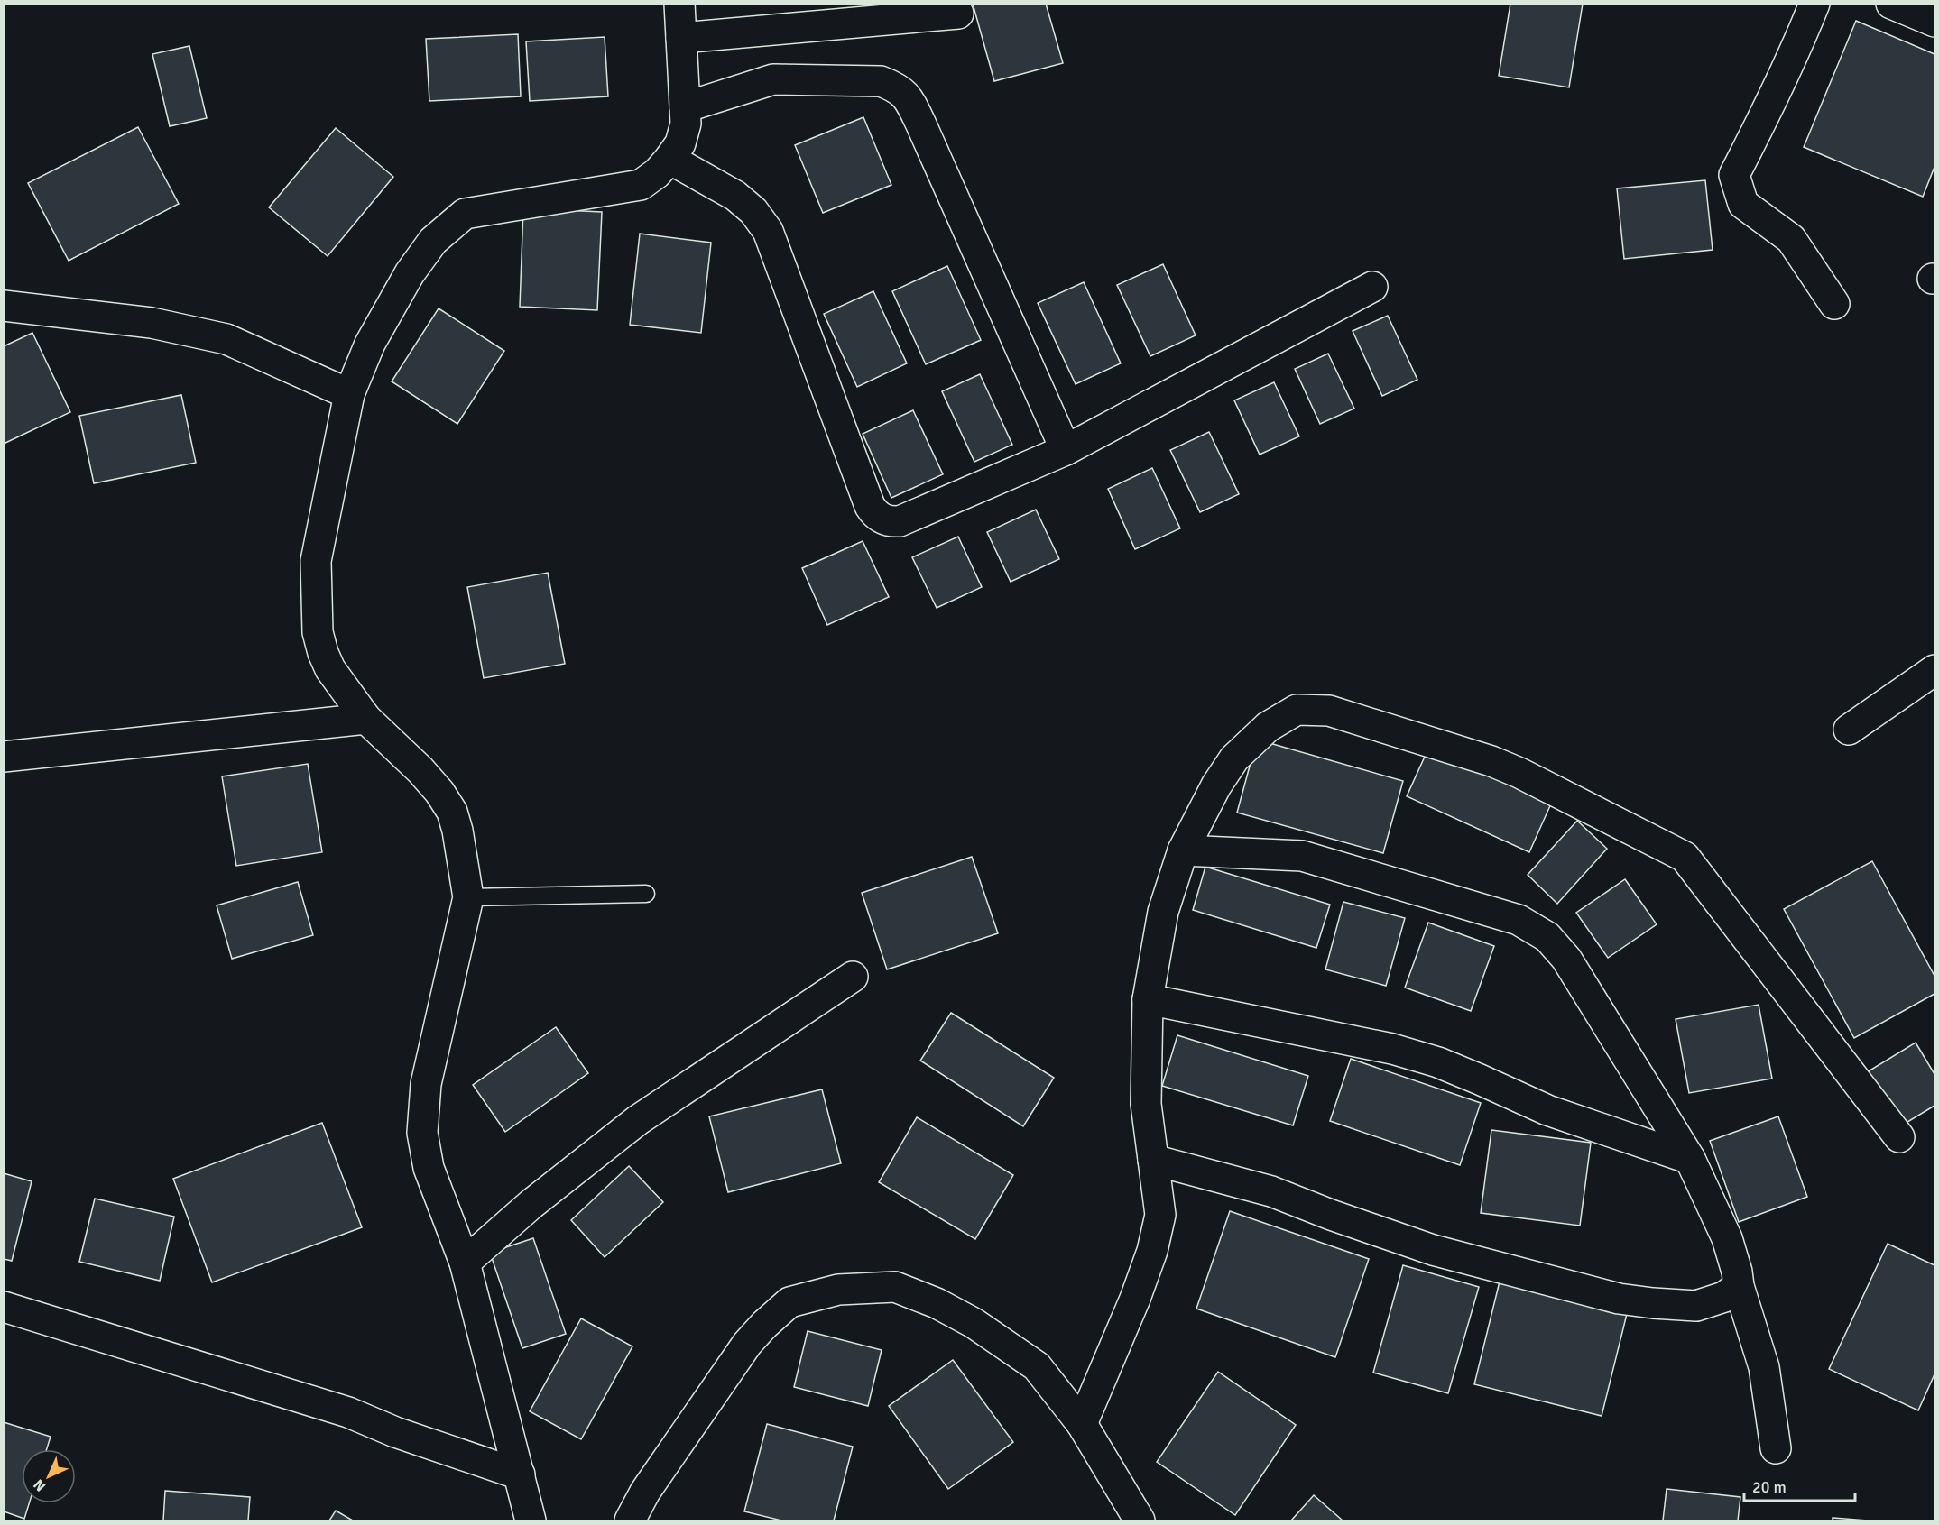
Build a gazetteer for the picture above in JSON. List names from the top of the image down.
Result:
{
  "scale_bar": "20 m",
  "north": "bottom left"
}
